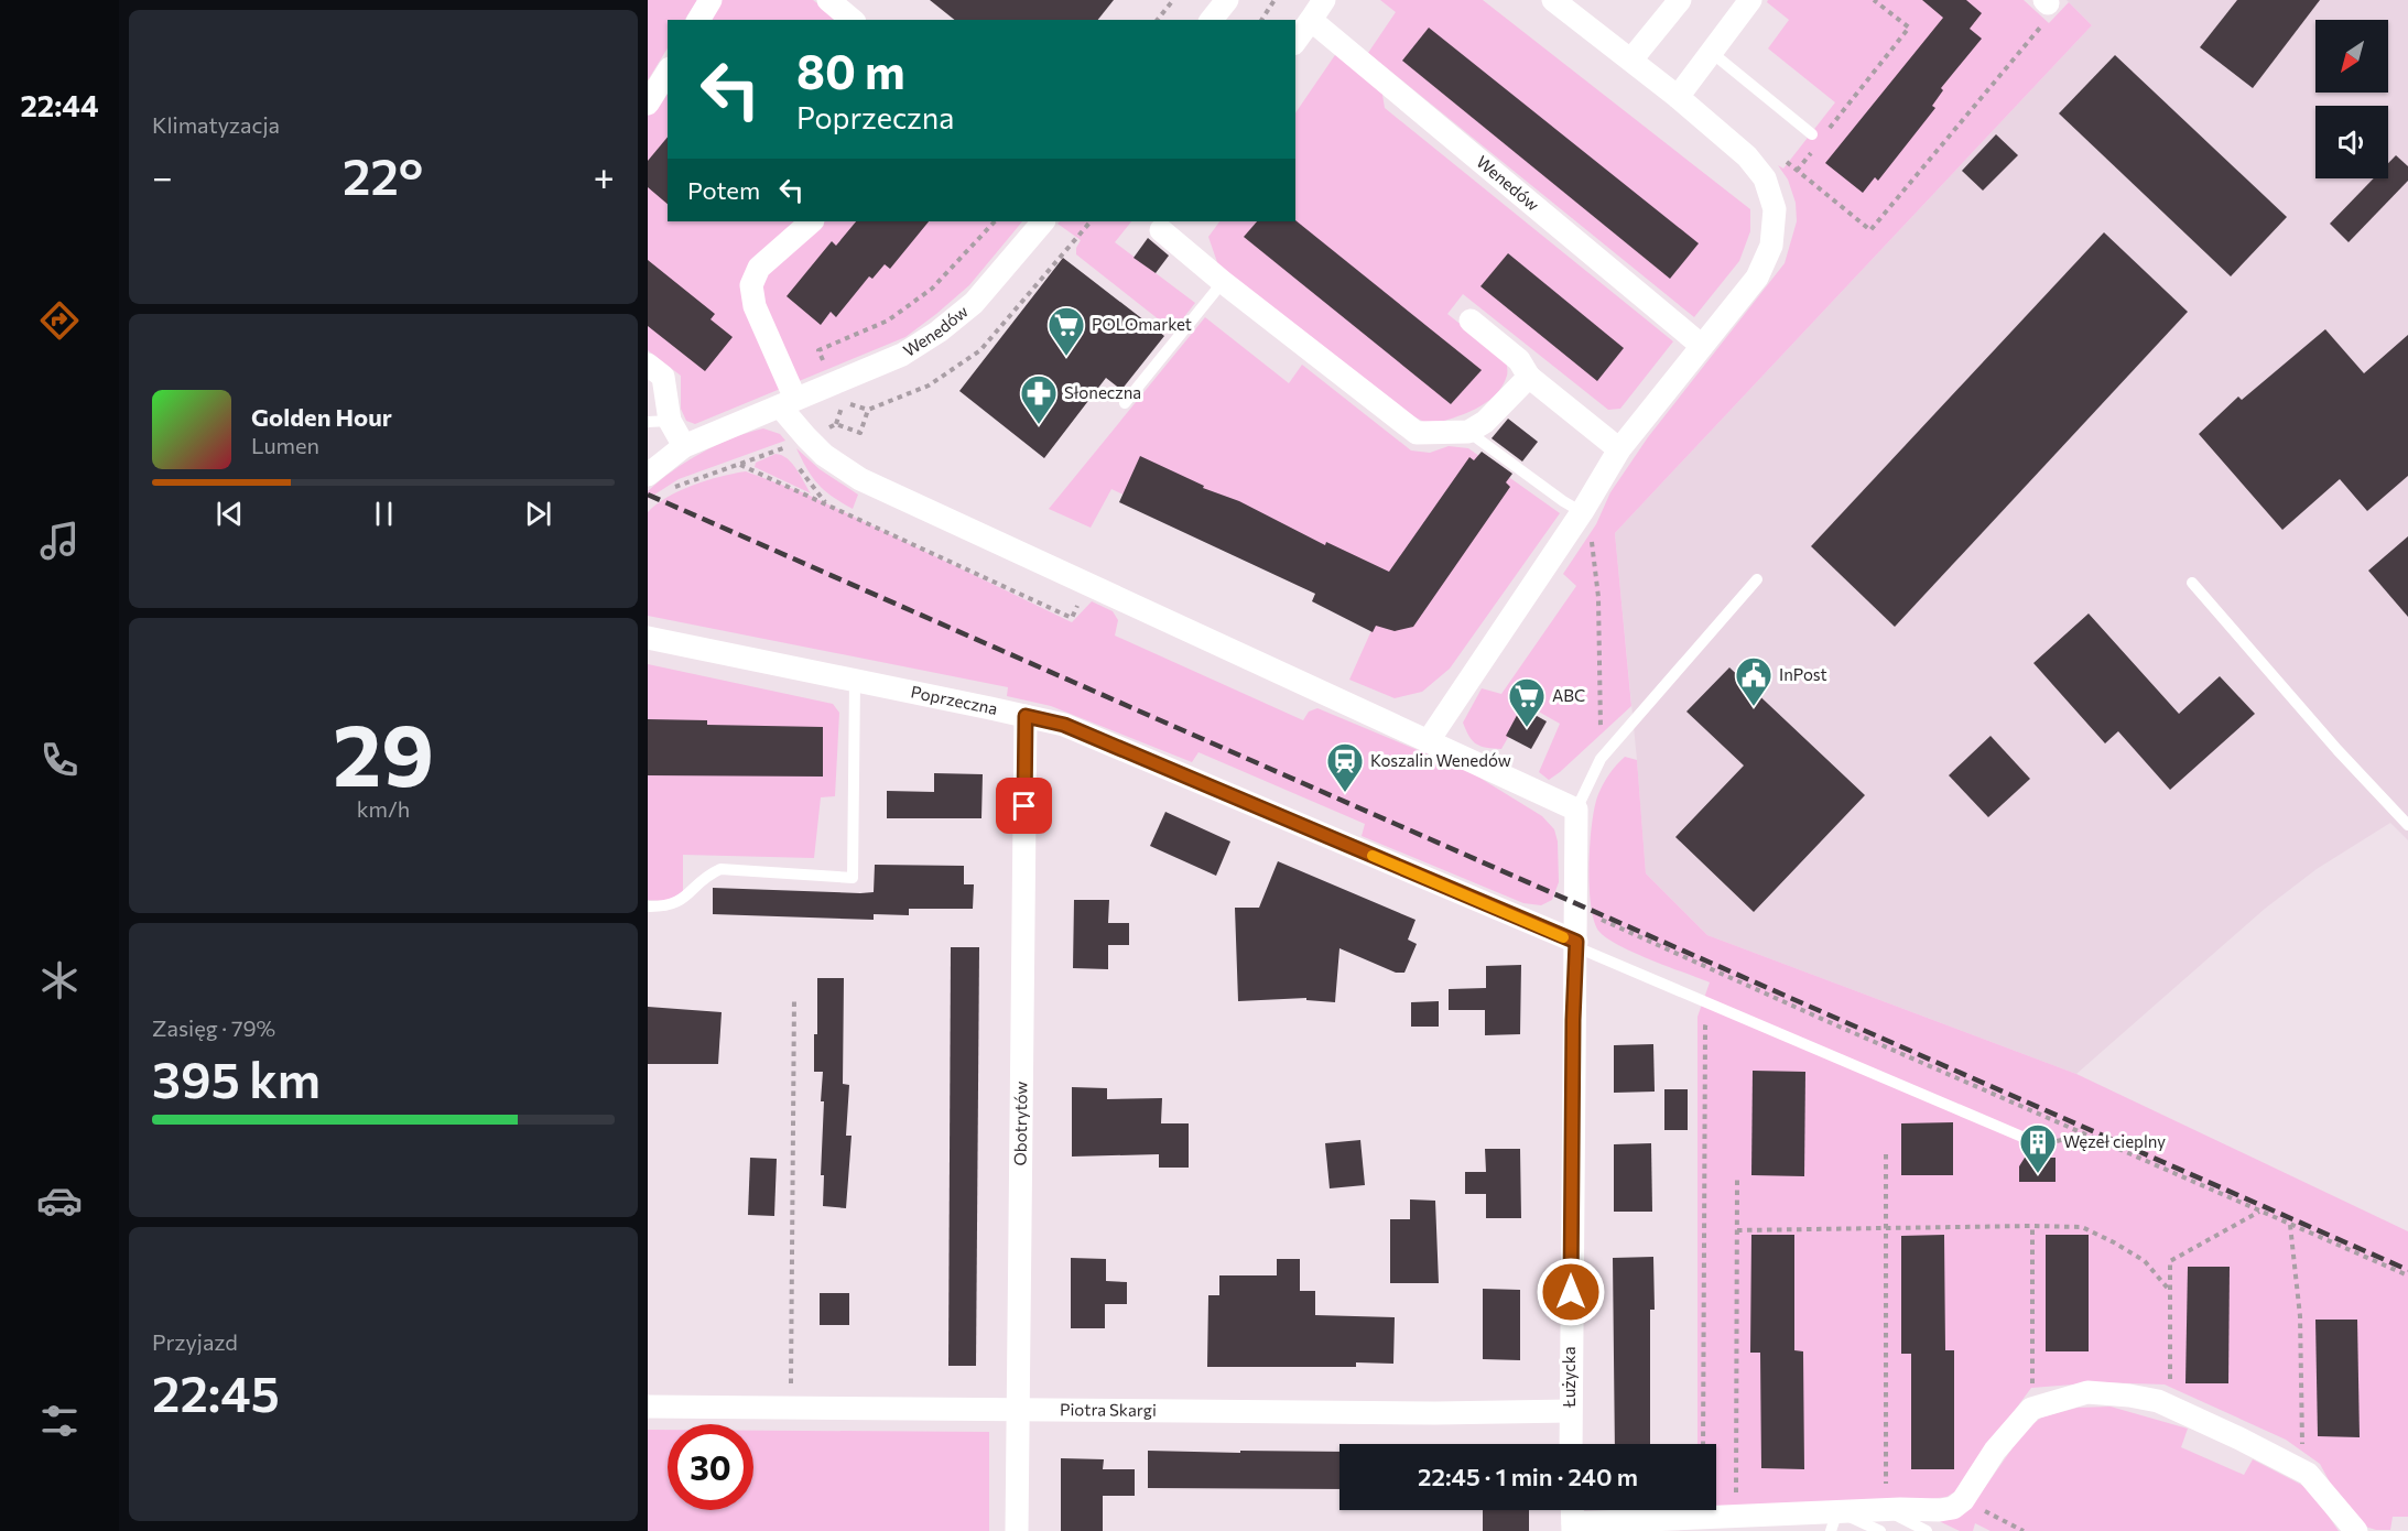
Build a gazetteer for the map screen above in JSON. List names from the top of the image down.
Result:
{
  "streets": {
    "street": [
      "Wenedów",
      "Poprzeczna",
      "Obotrytów",
      "Łużycka",
      "Piotra Skargi"
    ]
  },
  "crossings": [
    ["Poprzeczna", "Obotrytów"],
    ["Poprzeczna", "Łużycka"],
    ["Obotrytów", "Piotra Skargi"],
    ["Łużycka", "Piotra Skargi"]
  ],
  "places": {
    "supermarket": ["POLOmarket", "ABC"],
    "pharmacy": ["Słoneczna"],
    "public building": ["InPost"],
    "station": ["Koszalin Wenedów"],
    "building": ["Węzeł cieplny"]
  },
  "north": "bottom left",
  "page": {
    "tabs": "22:44",
    "tile": [
      "Klimatyzacja",
      ["29", "km/h"],
      ["Zasięg · 79%", "395 km"],
      ["Przyjazd", "22:45"]
    ],
    "turn": ["80 m", "Poprzeczna"],
    "heat": ["−", "22°", "+"],
    "then": "Potem",
    "song": ["Golden Hour", "Lumen"],
    "limit": "30",
    "trip": "22:45 · 1 min · 240 m"
  }
}
